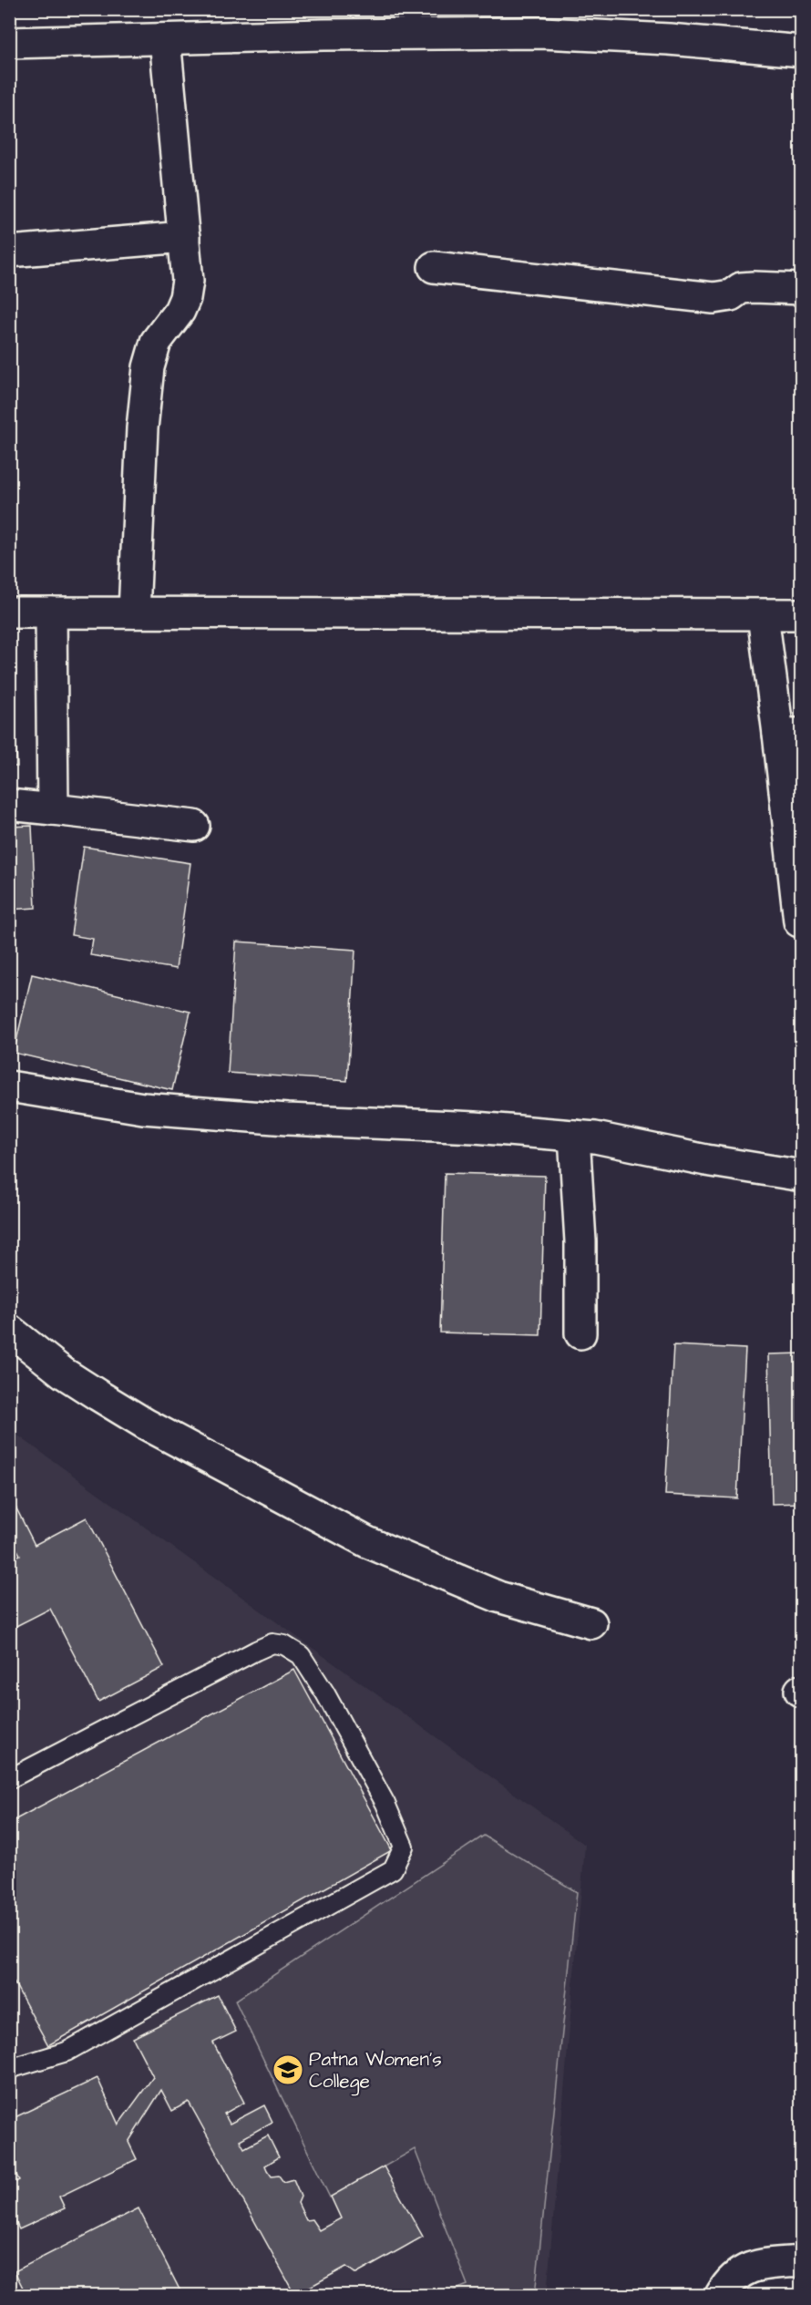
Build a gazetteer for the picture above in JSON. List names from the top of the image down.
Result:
{
  "places": {
    "school or university": ["Patna Women's College"]
  }
}
